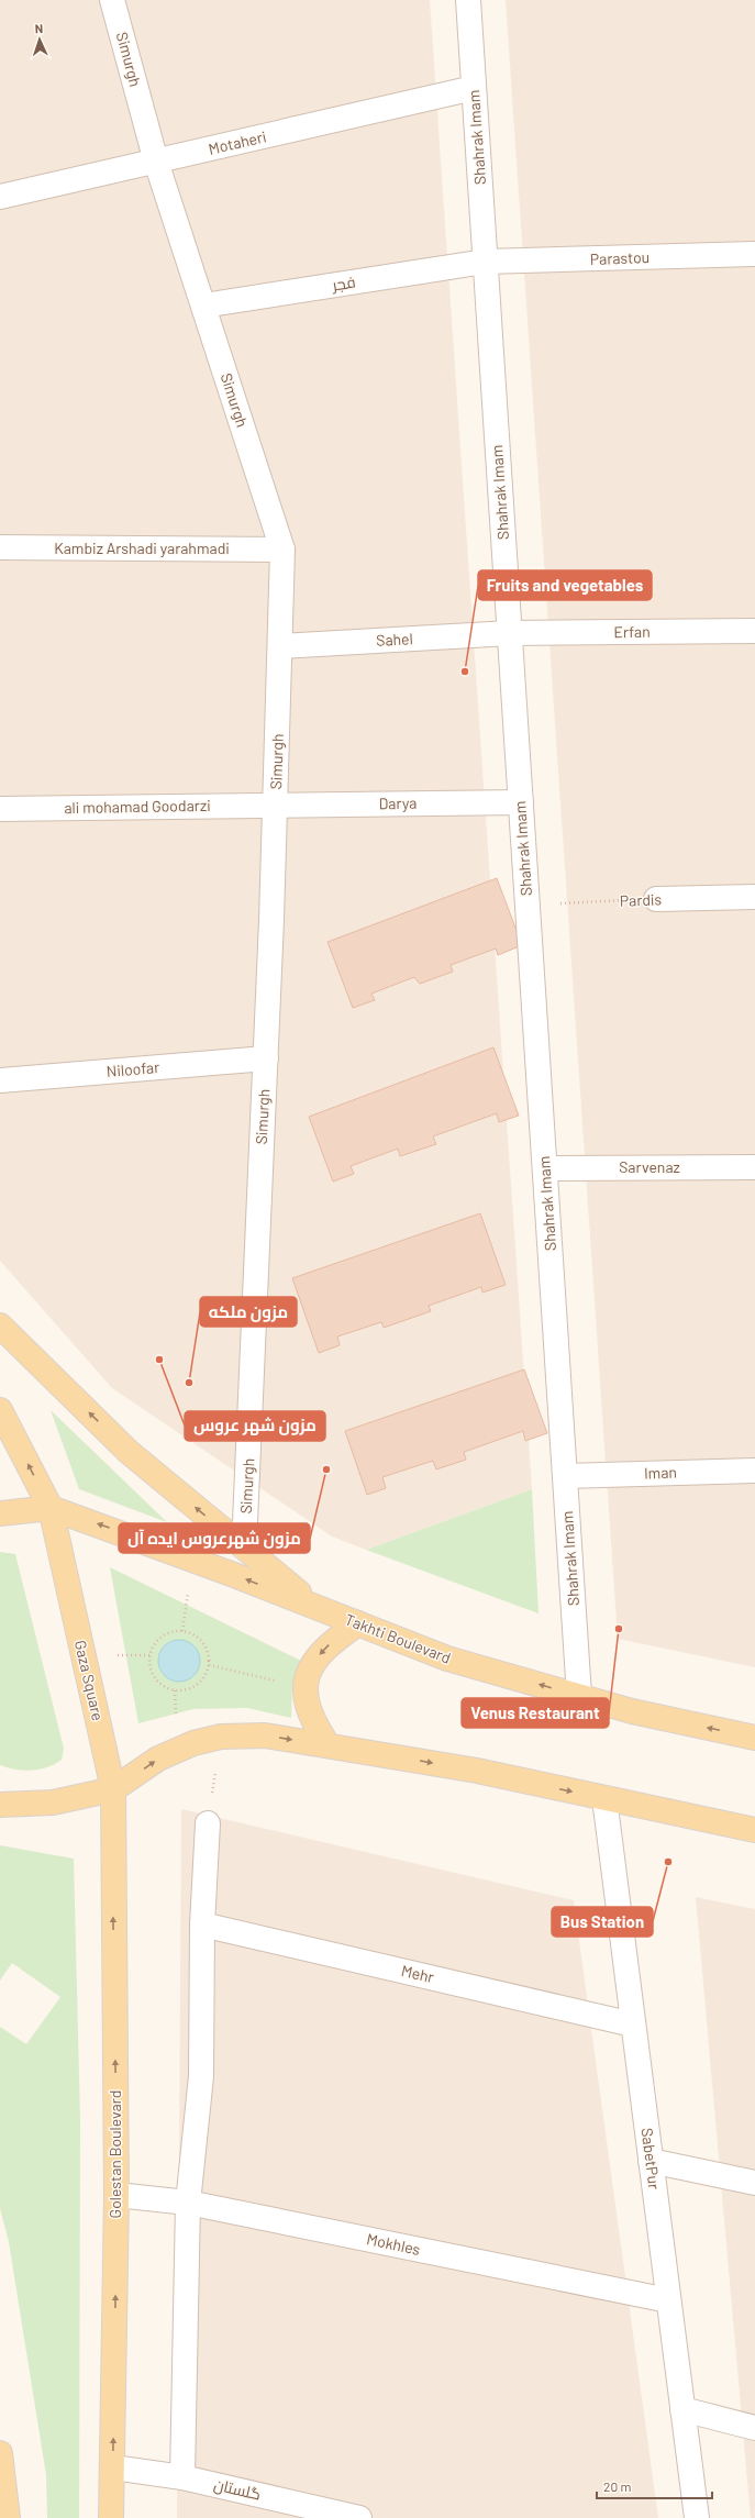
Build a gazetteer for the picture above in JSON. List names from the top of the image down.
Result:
{
  "streets": {
    "main road": ["Takhti Boulevard", "Gaza Square", "Golestan Boulevard"],
    "street": [
      "Simurgh",
      "Shahrak Imam",
      "Motaheri",
      "Parastou",
      "فجر",
      "Kambiz Arshadi yarahmadi",
      "Erfan",
      "Sahel",
      "Darya",
      "ali mohamad Goodarzi",
      "Pardis",
      "Niloofar",
      "Sarvenaz",
      "Iman",
      "Mehr",
      "SabetPur",
      "Mokhles",
      "گلستان"
    ]
  },
  "crossings": [
    ["Simurgh", "Motaheri"],
    ["Simurgh", "فجر"],
    ["Simurgh", "Kambiz Arshadi yarahmadi"],
    ["Simurgh", "Sahel"],
    ["Simurgh", "Darya"],
    ["Simurgh", "ali mohamad Goodarzi"],
    ["Simurgh", "Niloofar"],
    ["Shahrak Imam", "Motaheri"],
    ["Shahrak Imam", "Parastou"],
    ["Shahrak Imam", "فجر"],
    ["Shahrak Imam", "Erfan"],
    ["Shahrak Imam", "Sahel"],
    ["Shahrak Imam", "Darya"],
    ["Shahrak Imam", "Pardis"],
    ["Shahrak Imam", "Sarvenaz"],
    ["Shahrak Imam", "Iman"],
    ["Shahrak Imam", "Takhti Boulevard"],
    ["Parastou", "فجر"],
    ["Erfan", "Sahel"],
    ["Darya", "ali mohamad Goodarzi"],
    ["Takhti Boulevard", "Gaza Square"],
    ["Gaza Square", "Golestan Boulevard"],
    ["Mehr", "SabetPur"],
    ["Golestan Boulevard", "Mokhles"],
    ["Golestan Boulevard", "گلستان"],
    ["SabetPur", "Mokhles"]
  ],
  "one_way": ["Golestan Boulevard"],
  "places": [
    "Fruits and vegetables",
    "مزون شهر عروس",
    "مزون ملکه",
    "مزون شهرعروس ایده آل",
    "Venus Restaurant",
    "Bus Station"
  ],
  "scale_bar": "20 m",
  "north": "top"
}
